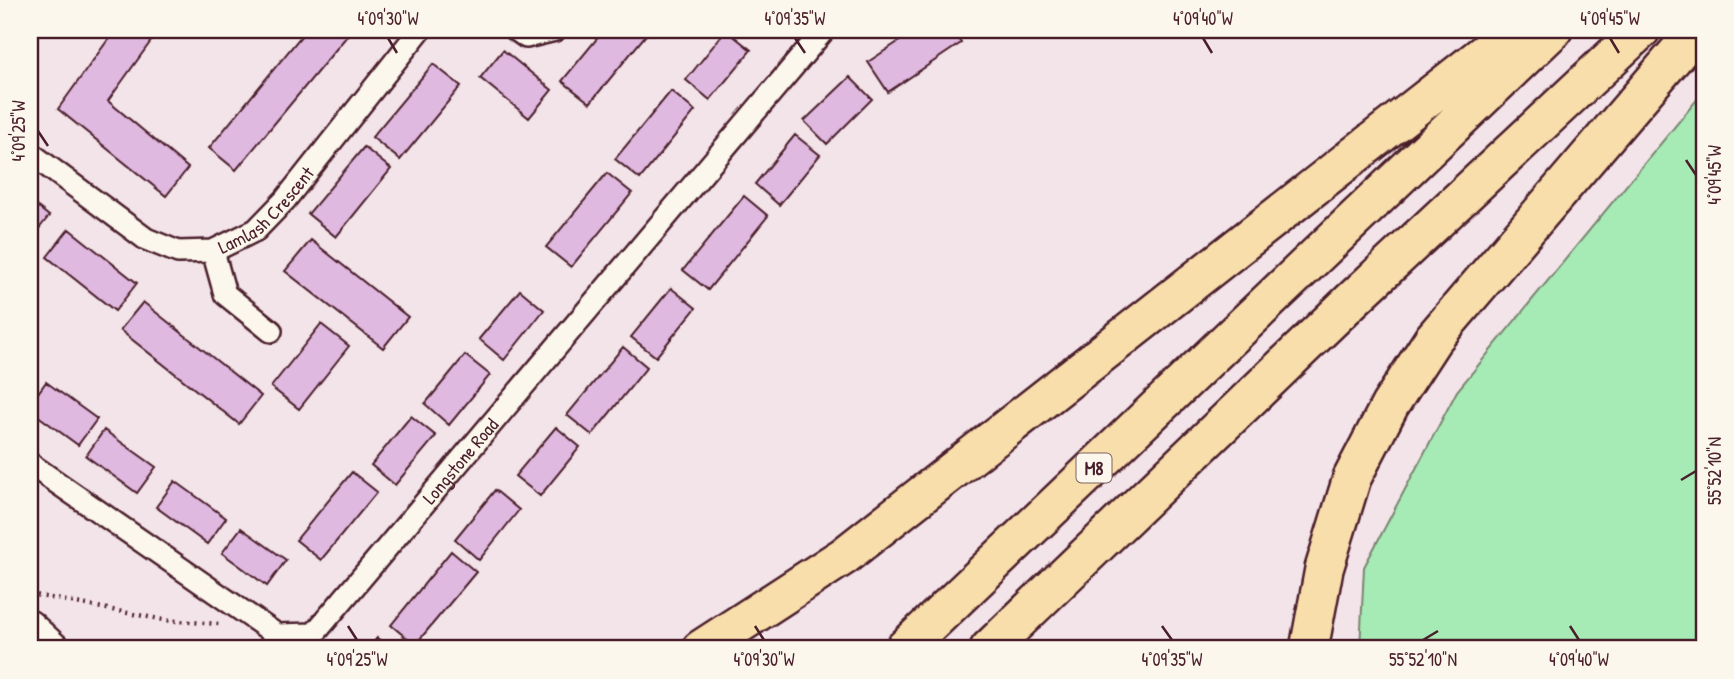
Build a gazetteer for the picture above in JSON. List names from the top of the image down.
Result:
{
  "streets": {
    "highway": ["M8"],
    "street": ["Lamlash Crescent", "Longstone Road"]
  },
  "coordinates": [
    "4°09'30\"W",
    "4°09'35\"W",
    "4°09'40\"W",
    "4°09'45\"W",
    "4°09'25\"W",
    "55°52'10\"N"
  ]
}
